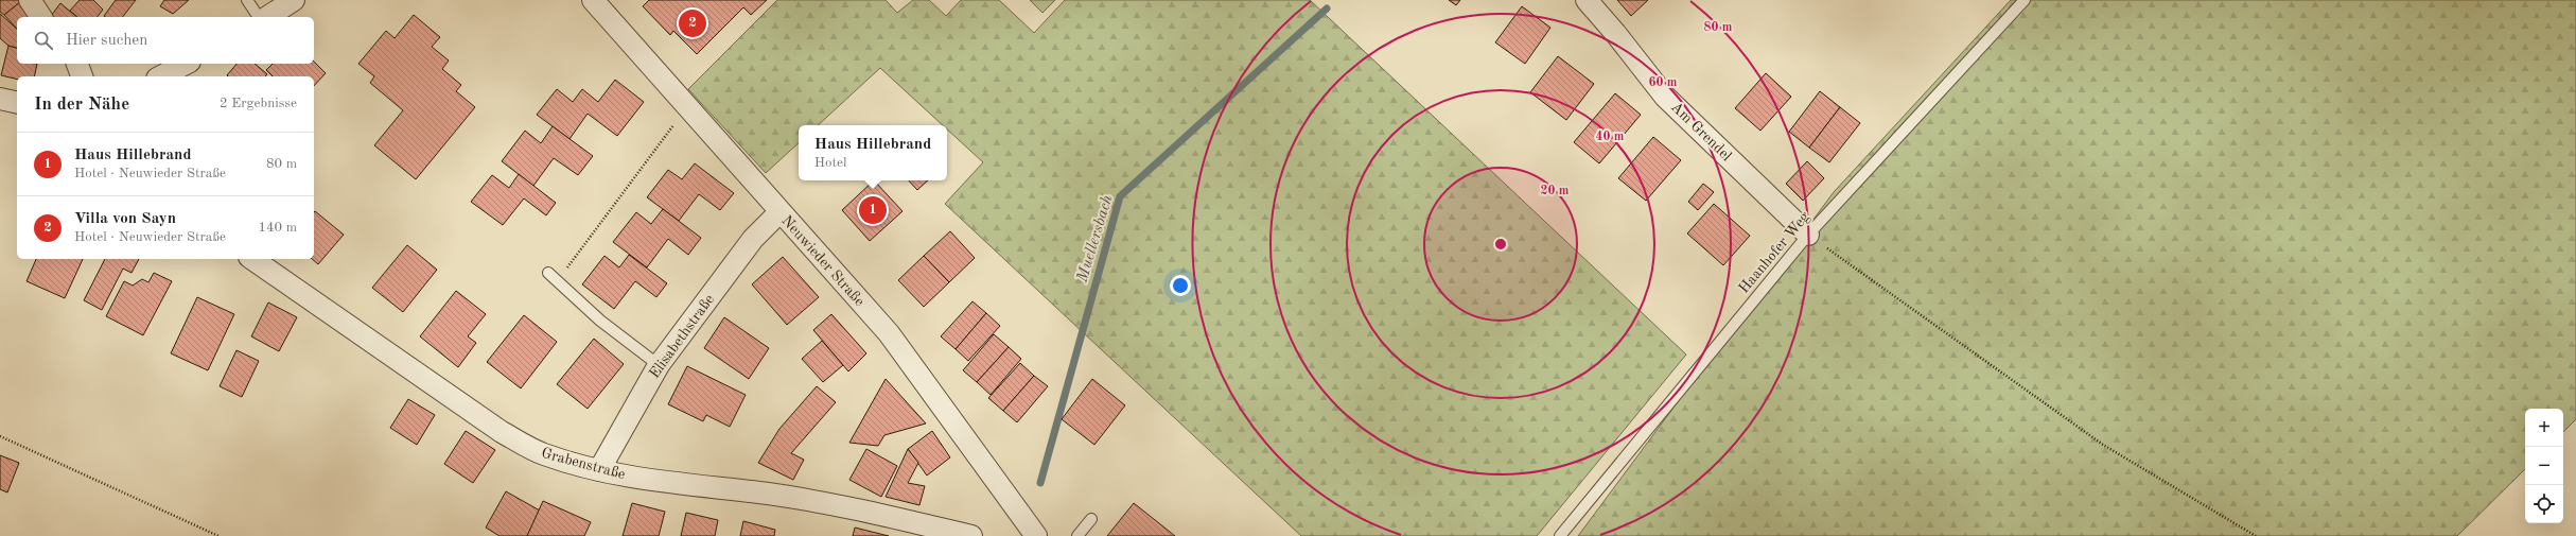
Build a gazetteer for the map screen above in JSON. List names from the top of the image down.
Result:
{
  "streets": {
    "street": [
      "Am Grendel",
      "Neuwieder Straße",
      "Elisabethstraße",
      "Grabenstraße"
    ],
    "lane": ["Haanhofer Weg"]
  },
  "crossings": [
    ["Am Grendel", "Haanhofer Weg"],
    ["Neuwieder Straße", "Elisabethstraße"],
    ["Elisabethstraße", "Grabenstraße"]
  ],
  "water": ["Muellersbach"],
  "page": {
    "pins": ["2", "1"],
    "search": "Hier suchen",
    "heading": ["In der Nähe", "2 Ergebnisse"],
    "popup": ["Haus Hillebrand", "Hotel"],
    "list": [
      {
        "mark": "1",
        "name": "Haus Hillebrand",
        "note": "Hotel · Neuwieder Straße",
        "value": "80 m"
      },
      {
        "mark": "2",
        "name": "Villa von Sayn",
        "note": "Hotel · Neuwieder Straße",
        "value": "140 m"
      }
    ],
    "map_buttons": ["+", "−"]
  },
  "rings": [
    "80 m",
    "60 m",
    "40 m",
    "20 m"
  ]
}
